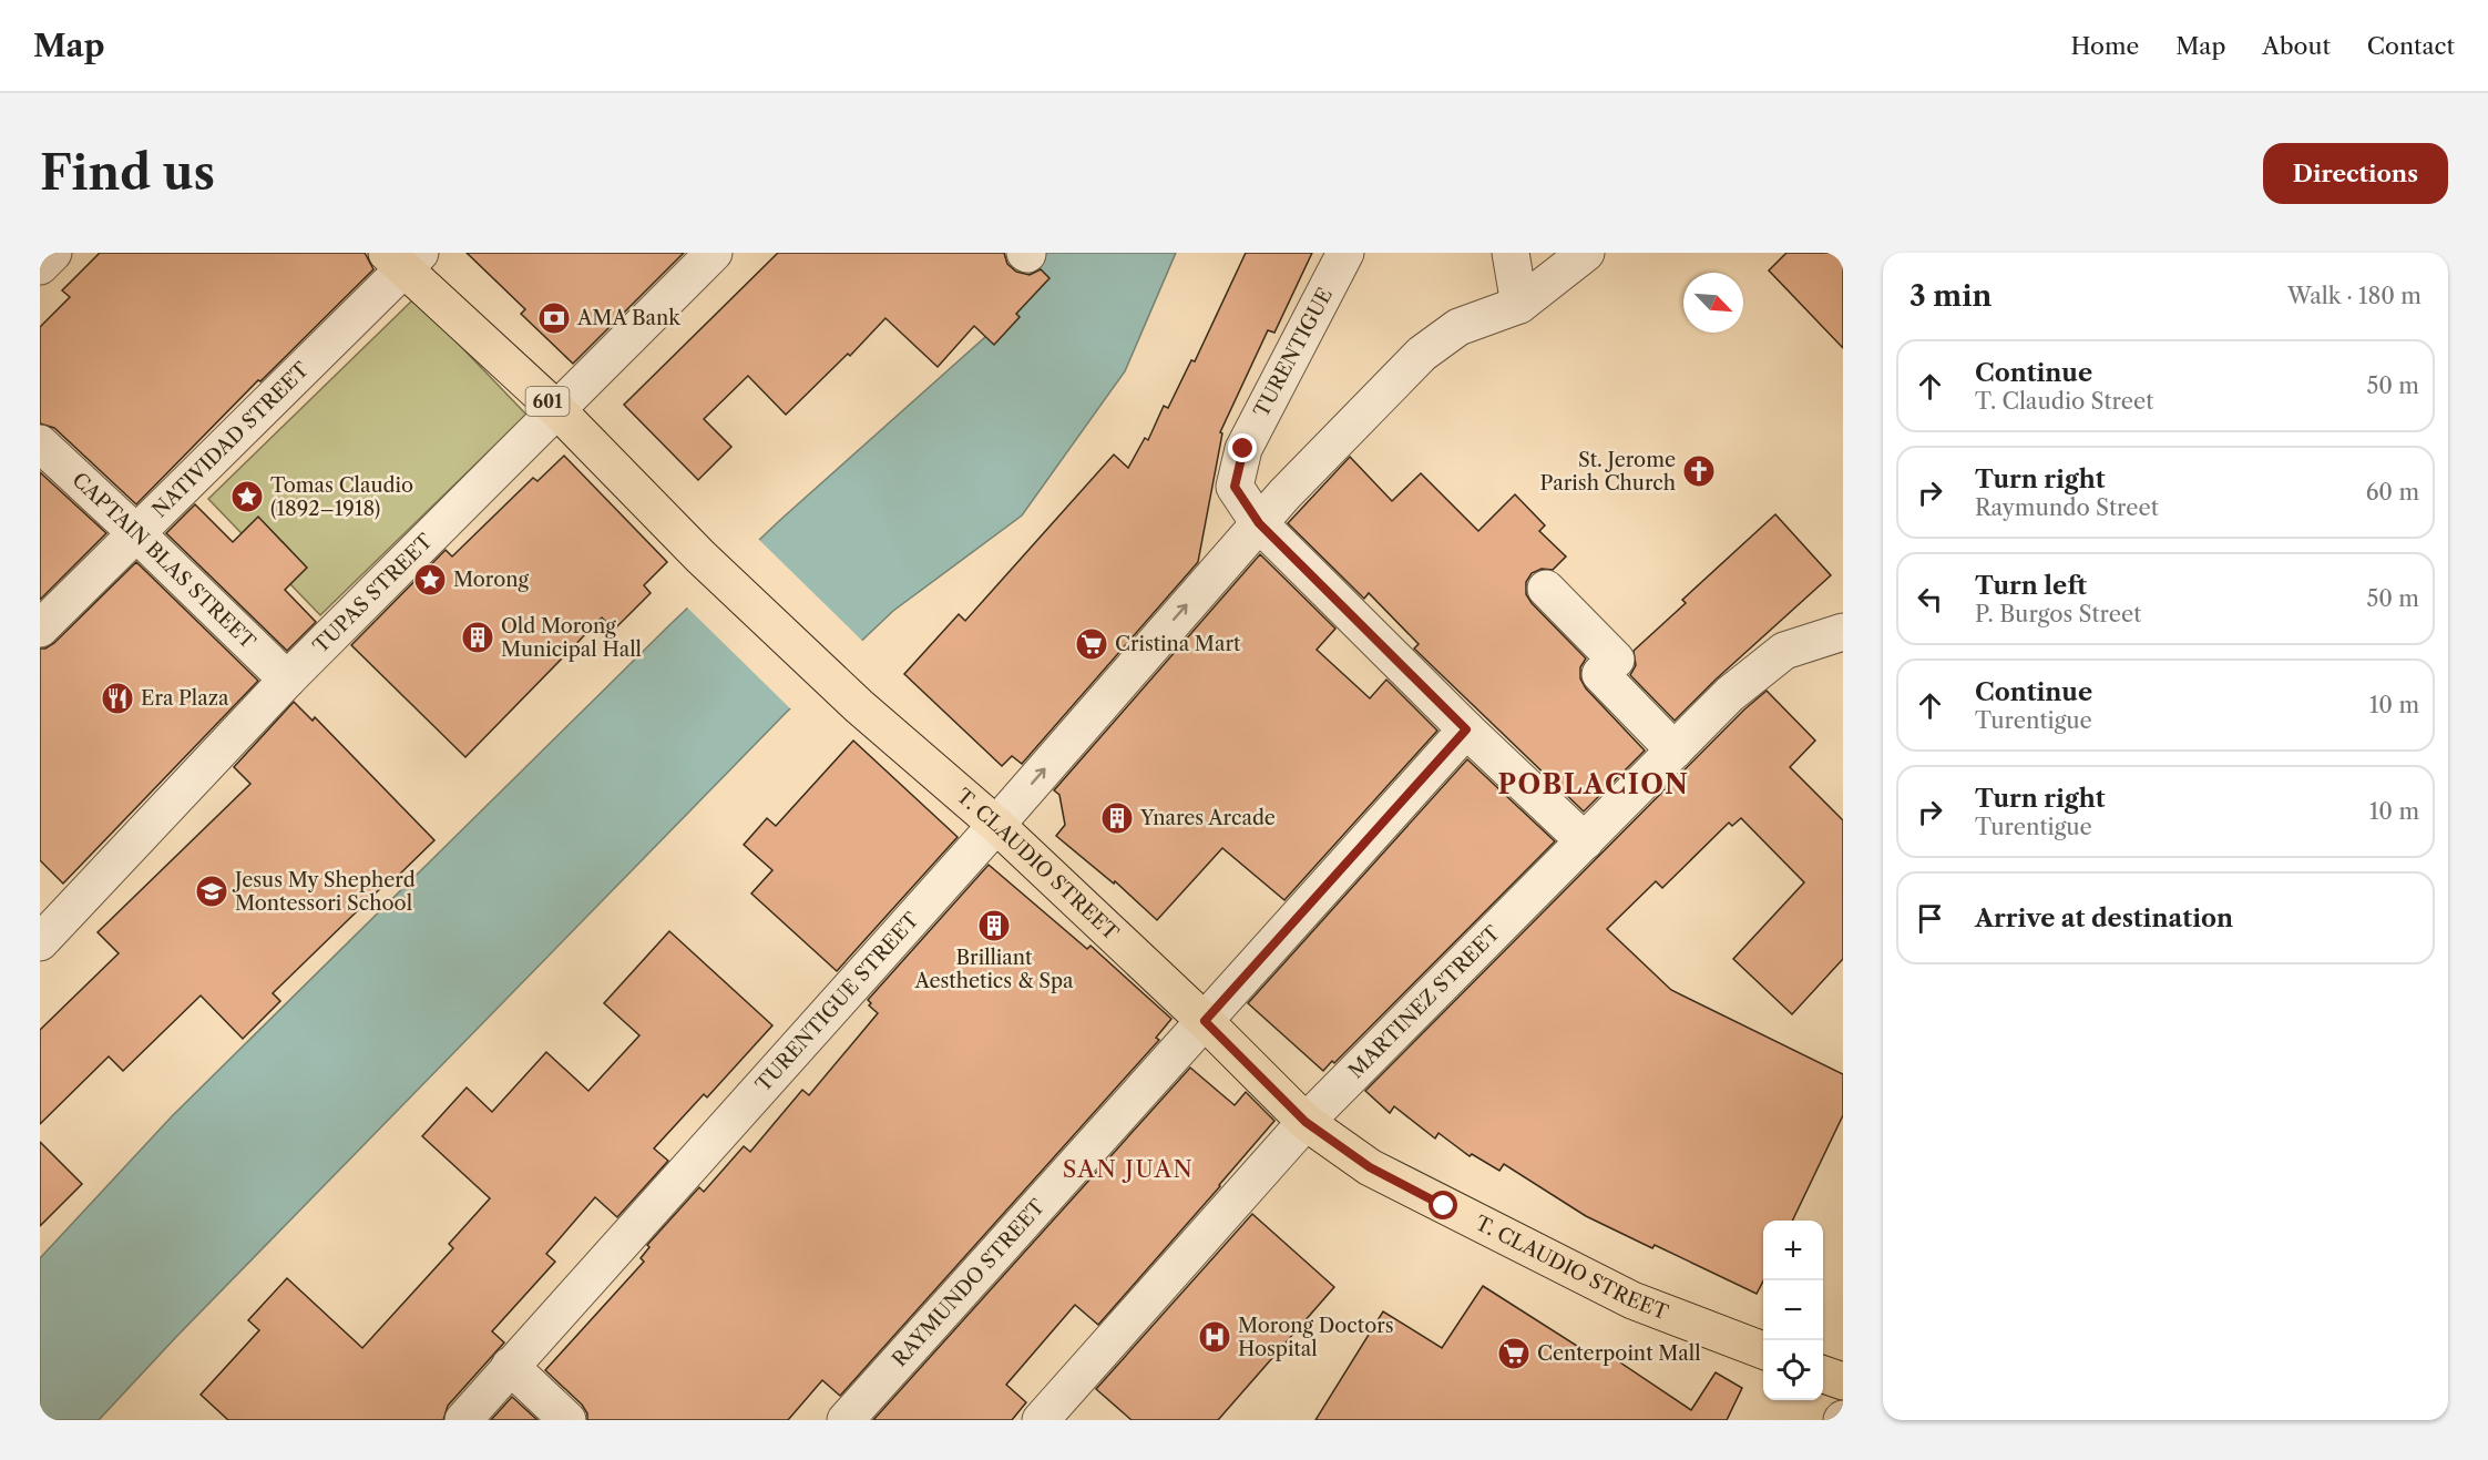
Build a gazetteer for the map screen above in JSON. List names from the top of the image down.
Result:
{
  "streets": {
    "main road": ["601", "T. CLAUDIO STREET"],
    "street": [
      "TURENTIGUE",
      "NATIVIDAD STREET",
      "CAPTAIN BLAS STREET",
      "TUPAS STREET",
      "TURENTIGUE STREET",
      "MARTINEZ STREET",
      "RAYMUNDO STREET"
    ]
  },
  "crossings": [
    ["TURENTIGUE", "TURENTIGUE STREET"],
    ["TURENTIGUE", "MARTINEZ STREET"],
    ["TURENTIGUE", "RAYMUNDO STREET"],
    ["NATIVIDAD STREET", "CAPTAIN BLAS STREET"],
    ["NATIVIDAD STREET", "T. CLAUDIO STREET"],
    ["CAPTAIN BLAS STREET", "TUPAS STREET"],
    ["TUPAS STREET", "T. CLAUDIO STREET"],
    ["T. CLAUDIO STREET", "TURENTIGUE STREET"],
    ["T. CLAUDIO STREET", "MARTINEZ STREET"],
    ["T. CLAUDIO STREET", "RAYMUNDO STREET"]
  ],
  "districts": ["POBLACION", "SAN JUAN"],
  "places": {
    "bank": ["AMA Bank"],
    "church": ["St. Jerome Parish Church"],
    "place": ["Tomas Claudio (1892–1918)", "Morong"],
    "building": ["Old Morong Municipal Hall", "Ynares Arcade", "Brilliant Aesthetics & Spa"],
    "supermarket": ["Cristina Mart", "Centerpoint Mall"],
    "restaurant": ["Era Plaza"],
    "school or university": ["Jesus My Shepherd Montessori School"],
    "hospital": ["Morong Doctors Hospital"]
  },
  "north": "bottom right",
  "page": {
    "header": "Map",
    "nav": [
      "Home",
      "Map",
      "About",
      "Contact"
    ],
    "buttons": "Directions",
    "title": "Find us",
    "heading": ["3 min", "Walk · 180 m"],
    "list": [
      ["Continue", "T. Claudio Street", "50 m"],
      ["Turn right", "Raymundo Street", "60 m"],
      ["Turn left", "P. Burgos Street", "50 m"],
      ["Continue", "Turentigue", "10 m"],
      ["Turn right", "Turentigue", "10 m"],
      "Arrive at destination"
    ],
    "map_buttons": ["+", "−"]
  }
}
